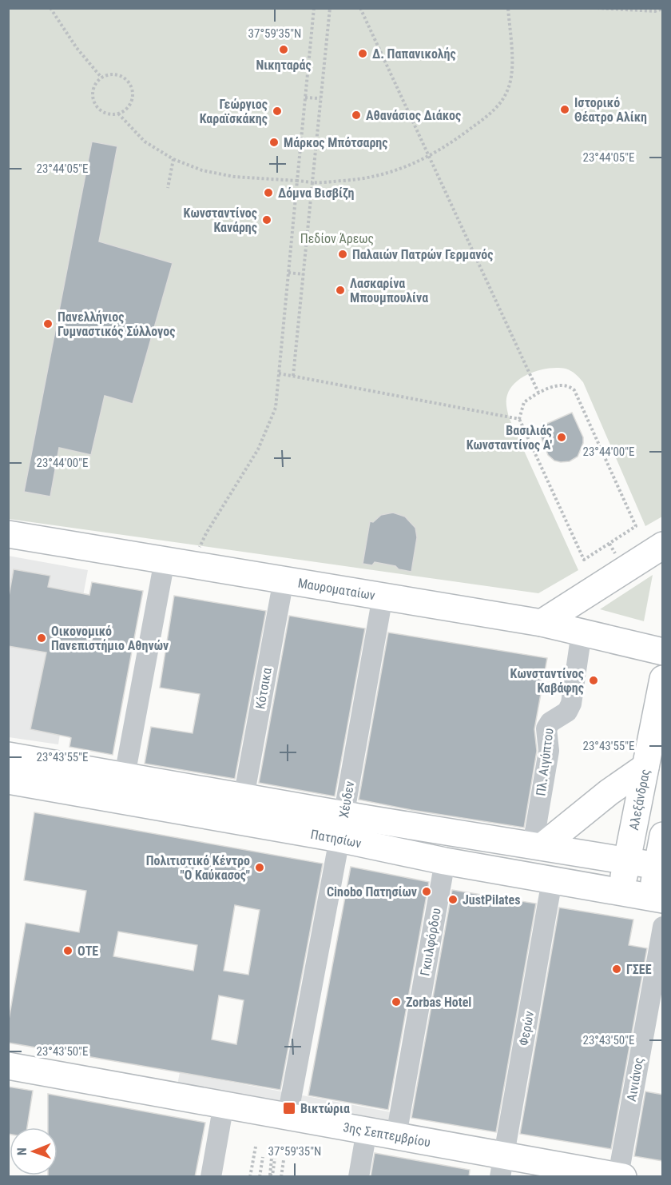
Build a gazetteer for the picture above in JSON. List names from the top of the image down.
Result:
{
  "streets": {
    "main road": [
      "Μαυροματαίων",
      "Αλεξάνδρας",
      "Πατησίων",
      "3ης Σεπτεμβρίου"
    ],
    "street": [
      "Κότσικα",
      "Πλ. Αιγύπτου",
      "Χέυδεν",
      "Γκυιλφόρδου",
      "Φερών",
      "Αινιάνος"
    ]
  },
  "crossings": [
    ["Μαυροματαίων", "Κότσικα"],
    ["Μαυροματαίων", "Πλ. Αιγύπτου"],
    ["Μαυροματαίων", "Χέυδεν"],
    ["Κότσικα", "Πατησίων"],
    ["Πλ. Αιγύπτου", "Πατησίων"],
    ["Χέυδεν", "Πατησίων"],
    ["Χέυδεν", "3ης Σεπτεμβρίου"],
    ["Αλεξάνδρας", "Πατησίων"],
    ["Πατησίων", "Γκυιλφόρδου"],
    ["Πατησίων", "Φερών"],
    ["Γκυιλφόρδου", "3ης Σεπτεμβρίου"],
    ["Φερών", "3ης Σεπτεμβρίου"],
    ["Αινιάνος", "3ης Σεπτεμβρίου"]
  ],
  "parks": ["Πεδίον Άρεως"],
  "places": {
    "other": [
      "Νικηταράς",
      "Δ. Παπανικολής",
      "Ιστορικό Θέατρο Αλίκη",
      "Γεώργιος Καραϊσκάκης",
      "Αθανάσιος Διάκος",
      "Μάρκος Μπότσαρης",
      "Δόμνα Βισβίζη",
      "Κωνσταντίνος Κανάρης",
      "Παλαιών Πατρών Γερμανός",
      "Λασκαρίνα Μπουμπουλίνα",
      "Πανελλήνιος Γυμναστικός Σύλλογος",
      "Βασιλιάς Κωνσταντίνος Α'",
      "Οικονομικό Πανεπιστήμιο Αθηνών",
      "Κωνσταντίνος Καβάφης",
      "Πολιτιστικό Κέντρο \"Ο Καύκασος\"",
      "Cinobo Πατησίων",
      "JustPilates",
      "ΟΤΕ",
      "ΓΣΕΕ",
      "Zorbas Hotel"
    ],
    "transit": ["Βικτώρια"]
  },
  "north": "left",
  "coordinates": [
    "37°59'35\"N",
    "23°44'05\"E",
    "23°44'00\"E",
    "23°43'55\"E",
    "23°43'50\"E"
  ]
}
